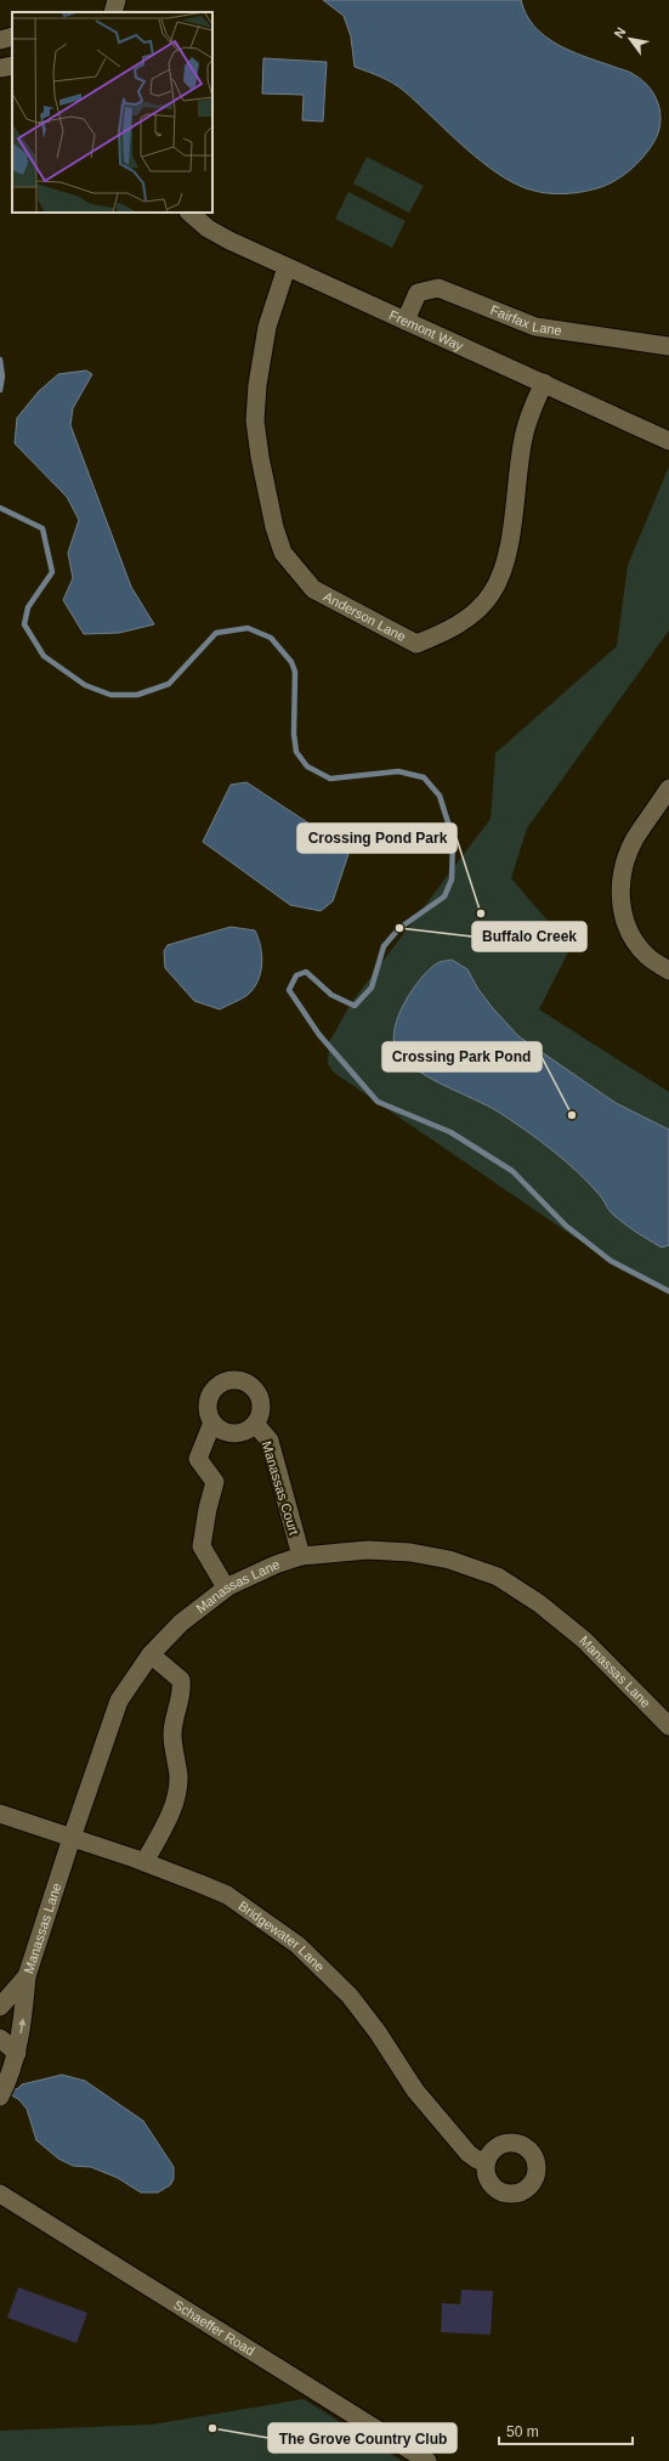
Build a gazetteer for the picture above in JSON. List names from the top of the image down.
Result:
{
  "streets": {
    "street": [
      "Fairfax Lane",
      "Fremont Way",
      "Anderson Lane",
      "Manassas Court",
      "Manassas Lane",
      "Bridgewater Lane",
      "Schaeffer Road"
    ]
  },
  "crossings": [
    ["Fairfax Lane", "Fremont Way"],
    ["Fremont Way", "Anderson Lane"],
    ["Manassas Court", "Manassas Lane"],
    ["Manassas Lane", "Bridgewater Lane"]
  ],
  "places": [
    "Crossing Pond Park",
    "Buffalo Creek",
    "Crossing Park Pond",
    "The Grove Country Club"
  ],
  "scale_bar": "50 m",
  "north": "top left"
}
